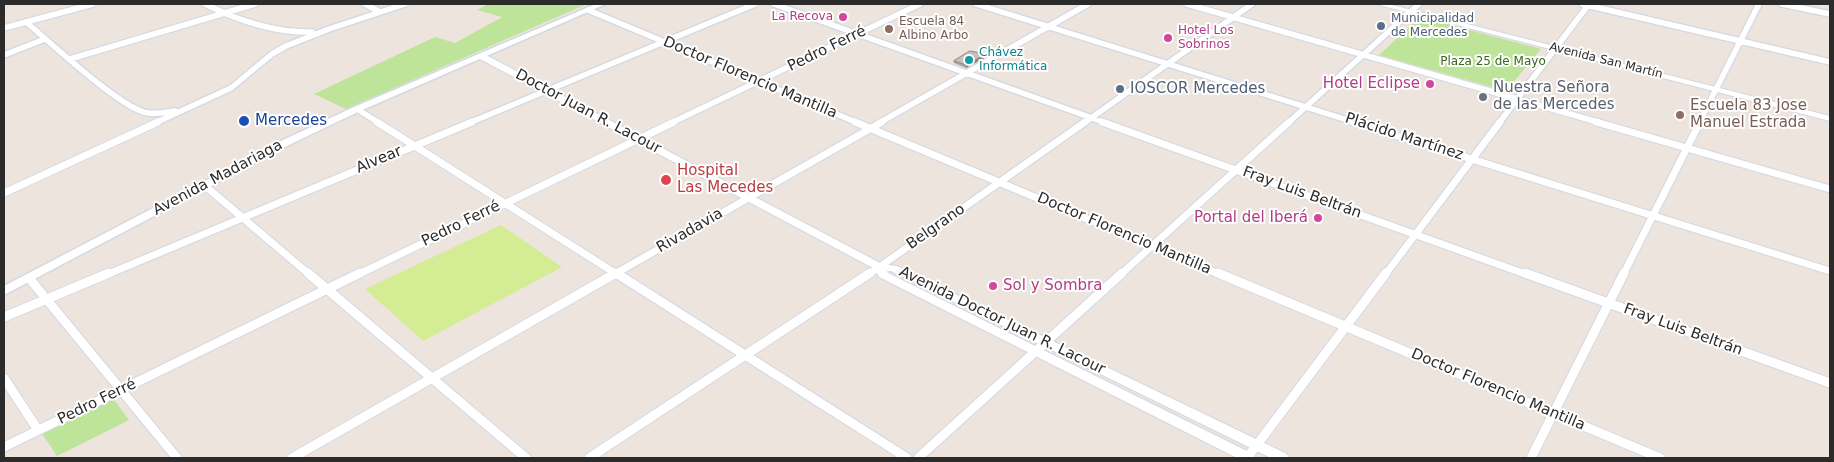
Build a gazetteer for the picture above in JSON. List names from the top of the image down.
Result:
{
  "streets": {
    "main road": ["Avenida Madariaga"],
    "street": [
      "Pedro Ferré",
      "Avenida San Martín",
      "Doctor Florencio Mantilla",
      "Doctor Juan R. Lacour",
      "Plácido Martínez",
      "Alvear",
      "Fray Luis Beltrán",
      "Belgrano",
      "Rivadavia",
      "Avenida Doctor Juan R. Lacour"
    ]
  },
  "crossings": [
    ["Pedro Ferré", "Doctor Florencio Mantilla"],
    ["Pedro Ferré", "Doctor Juan R. Lacour"],
    ["Pedro Ferré", "Fray Luis Beltrán"],
    ["Doctor Florencio Mantilla", "Alvear"],
    ["Doctor Florencio Mantilla", "Avenida Madariaga"],
    ["Doctor Florencio Mantilla", "Belgrano"],
    ["Doctor Florencio Mantilla", "Rivadavia"],
    ["Doctor Juan R. Lacour", "Alvear"],
    ["Doctor Juan R. Lacour", "Avenida Madariaga"],
    ["Doctor Juan R. Lacour", "Belgrano"],
    ["Doctor Juan R. Lacour", "Rivadavia"],
    ["Doctor Juan R. Lacour", "Avenida Doctor Juan R. Lacour"],
    ["Plácido Martínez", "Belgrano"],
    ["Plácido Martínez", "Rivadavia"],
    ["Fray Luis Beltrán", "Belgrano"],
    ["Fray Luis Beltrán", "Rivadavia"],
    ["Belgrano", "Avenida Doctor Juan R. Lacour"]
  ],
  "parks": ["Plaza 25 de Mayo"],
  "places": [
    "La Recova",
    "Municipalidad de Mercedes",
    "Escuela 84 Albino Arbo",
    "Hotel Los Sobrinos",
    "Chávez Informática",
    "Hotel Eclipse",
    "IOSCOR Mercedes",
    "Nuestra Señora de las Mercedes",
    "Escuela 83 Jose Manuel Estrada",
    "Mercedes",
    "Hospital Las Mecedes",
    "Portal del Iberá",
    "Sol y Sombra"
  ]
}
